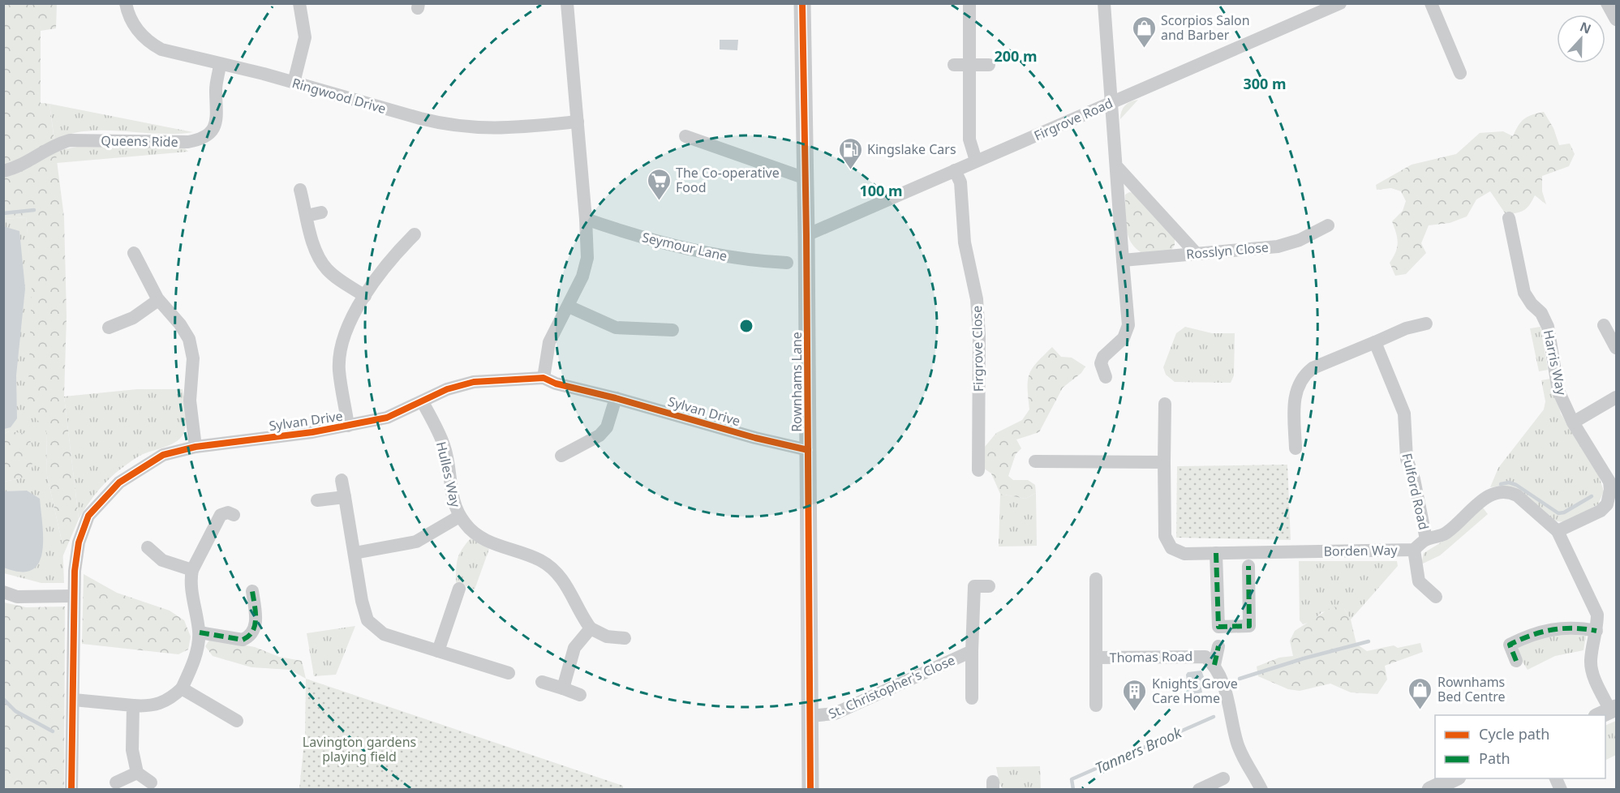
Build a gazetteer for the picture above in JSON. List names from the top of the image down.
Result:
{
  "streets": {
    "street": [
      "Ringwood Drive",
      "Firgrove Road",
      "Queens Ride",
      "Seymour Lane",
      "Rosslyn Close",
      "Firgrove Close",
      "Harris Way",
      "Rownhams Lane",
      "Sylvan Drive",
      "Hulles Way",
      "Fulford Road",
      "Borden Way",
      "Thomas Road",
      "St. Christopher's Close"
    ]
  },
  "crossings": [
    ["Ringwood Drive", "Queens Ride"],
    ["Firgrove Road", "Firgrove Close"],
    ["Firgrove Road", "Rownhams Lane"],
    ["Harris Way", "Borden Way"],
    ["Rownhams Lane", "Sylvan Drive"],
    ["Rownhams Lane", "St. Christopher's Close"],
    ["Sylvan Drive", "Hulles Way"],
    ["Fulford Road", "Borden Way"]
  ],
  "water": ["Tanners Brook"],
  "parks": ["Lavington gardens playing field"],
  "places": {
    "shop": ["Scorpios Salon and Barber", "Rownhams Bed Centre"],
    "fuel station": ["Kingslake Cars"],
    "supermarket": ["The Co-operative Food"],
    "building": ["Knights Grove Care Home"]
  },
  "legend": ["Cycle path", "Path"],
  "north": "top",
  "rings": ["200 m", "300 m", "100 m"]
}
